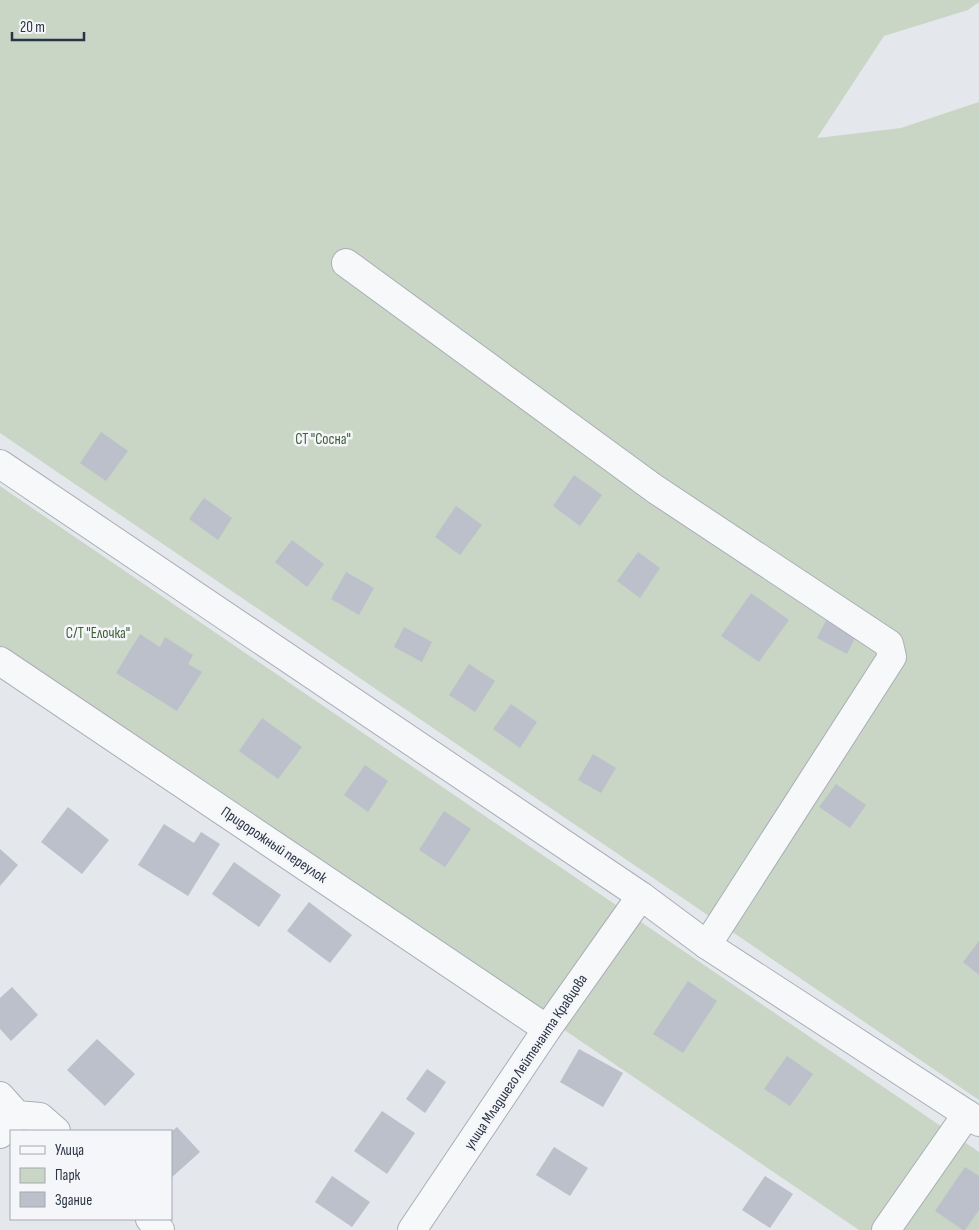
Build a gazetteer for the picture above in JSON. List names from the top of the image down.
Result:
{
  "streets": {
    "street": ["Придорожный переулок", "улица Младшего Лейтенанта Кравцова"]
  },
  "crossings": [
    ["Придорожный переулок", "улица Младшего Лейтенанта Кравцова"]
  ],
  "parks": ["СТ \"Сосна\"", "С/Т \"Елочка\""],
  "legend": ["Улица", "Парк", "Здание"],
  "scale_bar": "20 m"
}
